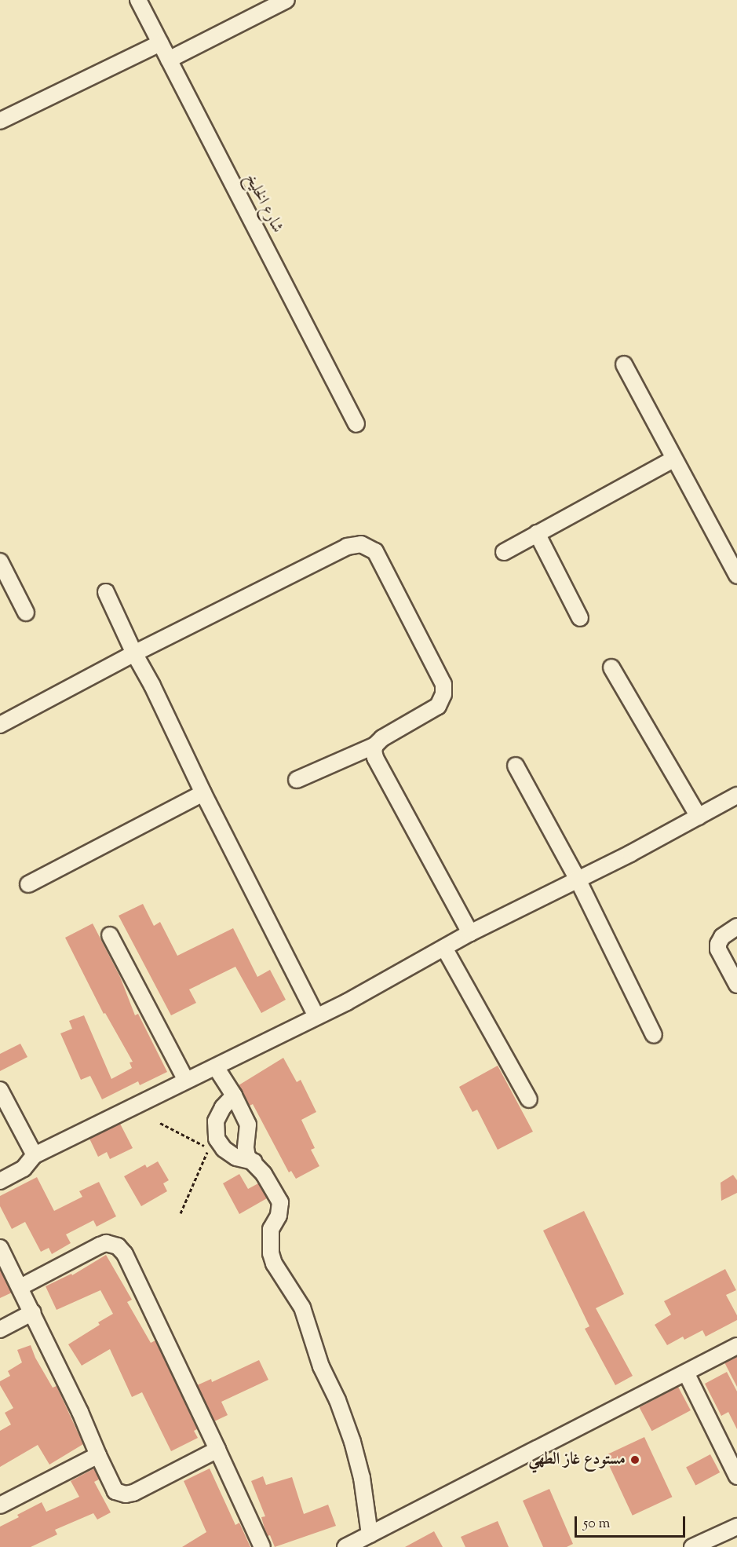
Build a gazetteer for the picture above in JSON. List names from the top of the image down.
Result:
{
  "streets": {
    "street": ["شارع الخليخ"]
  },
  "places": ["مستودع غاز الطهي"],
  "scale_bar": "50 m"
}
